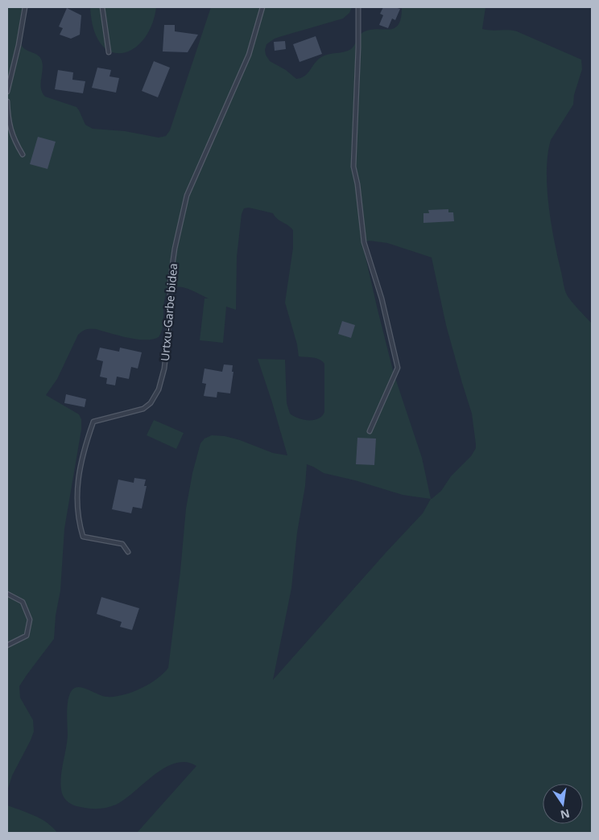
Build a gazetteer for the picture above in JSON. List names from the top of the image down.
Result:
{
  "streets": {
    "lane": ["Urtxu-Garbe bidea"]
  },
  "north": "bottom"
}
